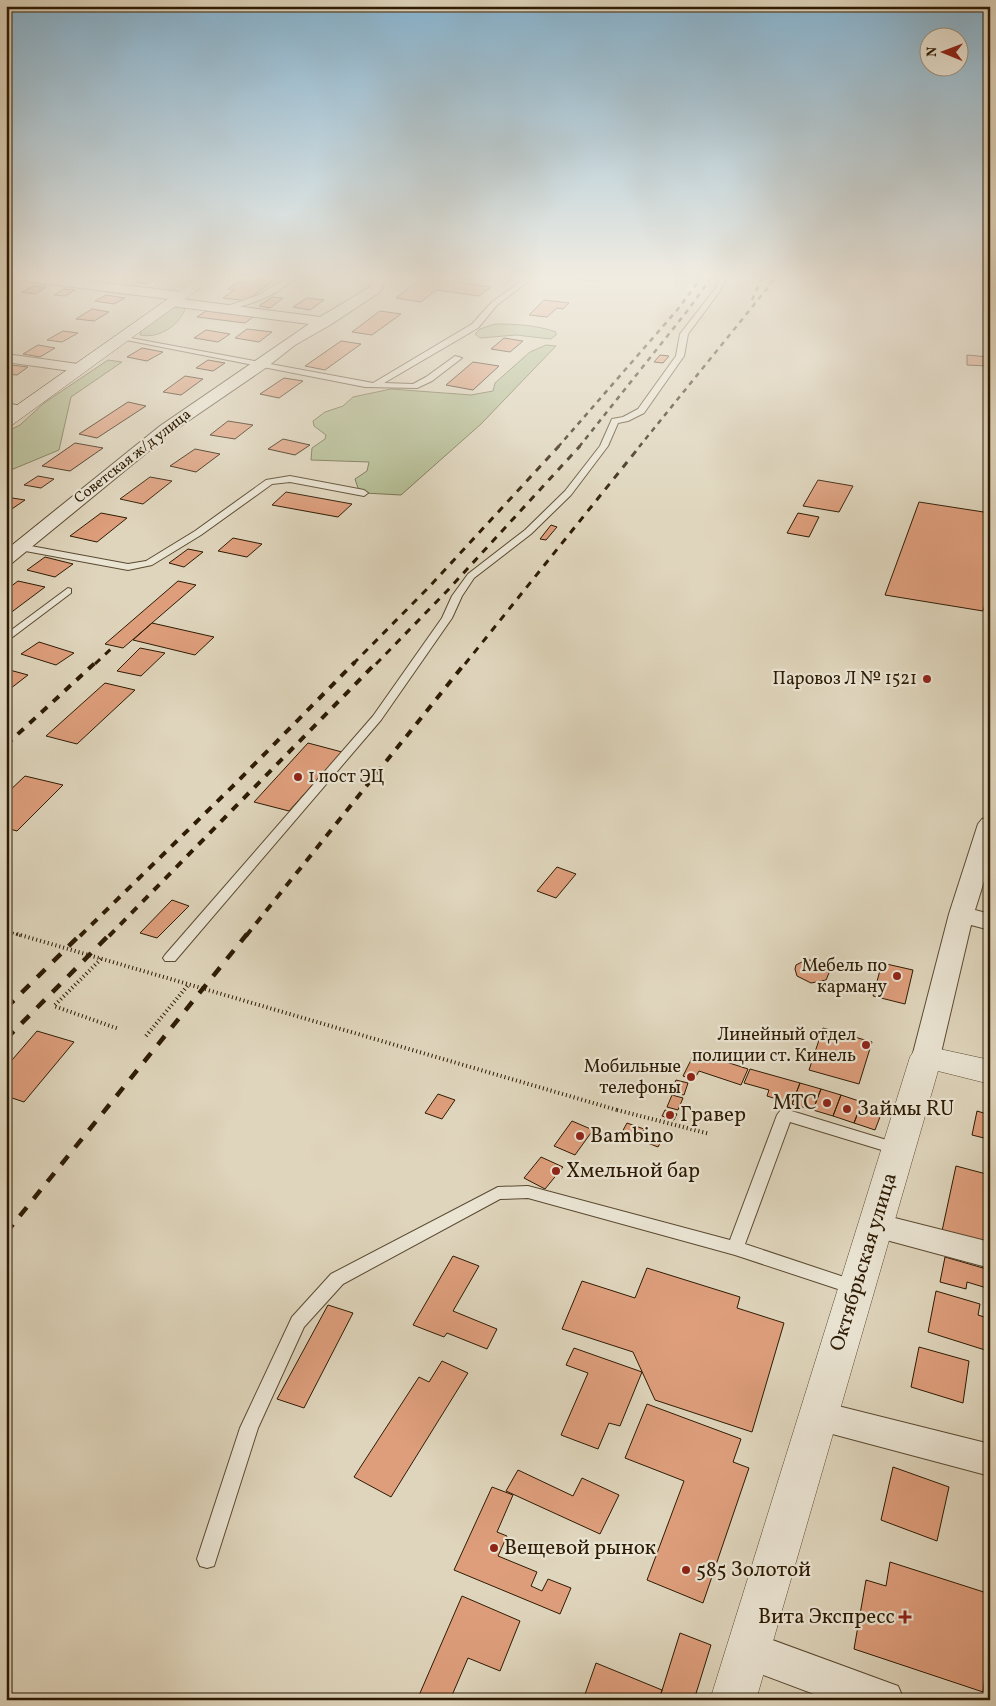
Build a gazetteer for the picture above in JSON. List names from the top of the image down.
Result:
{
  "streets": {
    "main road": ["Октябрьская улица"],
    "street": ["Советская ж/д улица"]
  },
  "places": {
    "other": [
      "Паровоз Л № 1521",
      "1 пост ЭЦ",
      "Мебель по карману",
      "Линейный отдел полиции ст. Кинель",
      "Мобильные телефоны",
      "МТС",
      "Займы RU",
      "Гравер",
      "Bambino",
      "Хмельной бар",
      "Вещевой рынок",
      "585 Золотой"
    ],
    "health": ["Вита Экспресс"]
  },
  "north": "left"
}
